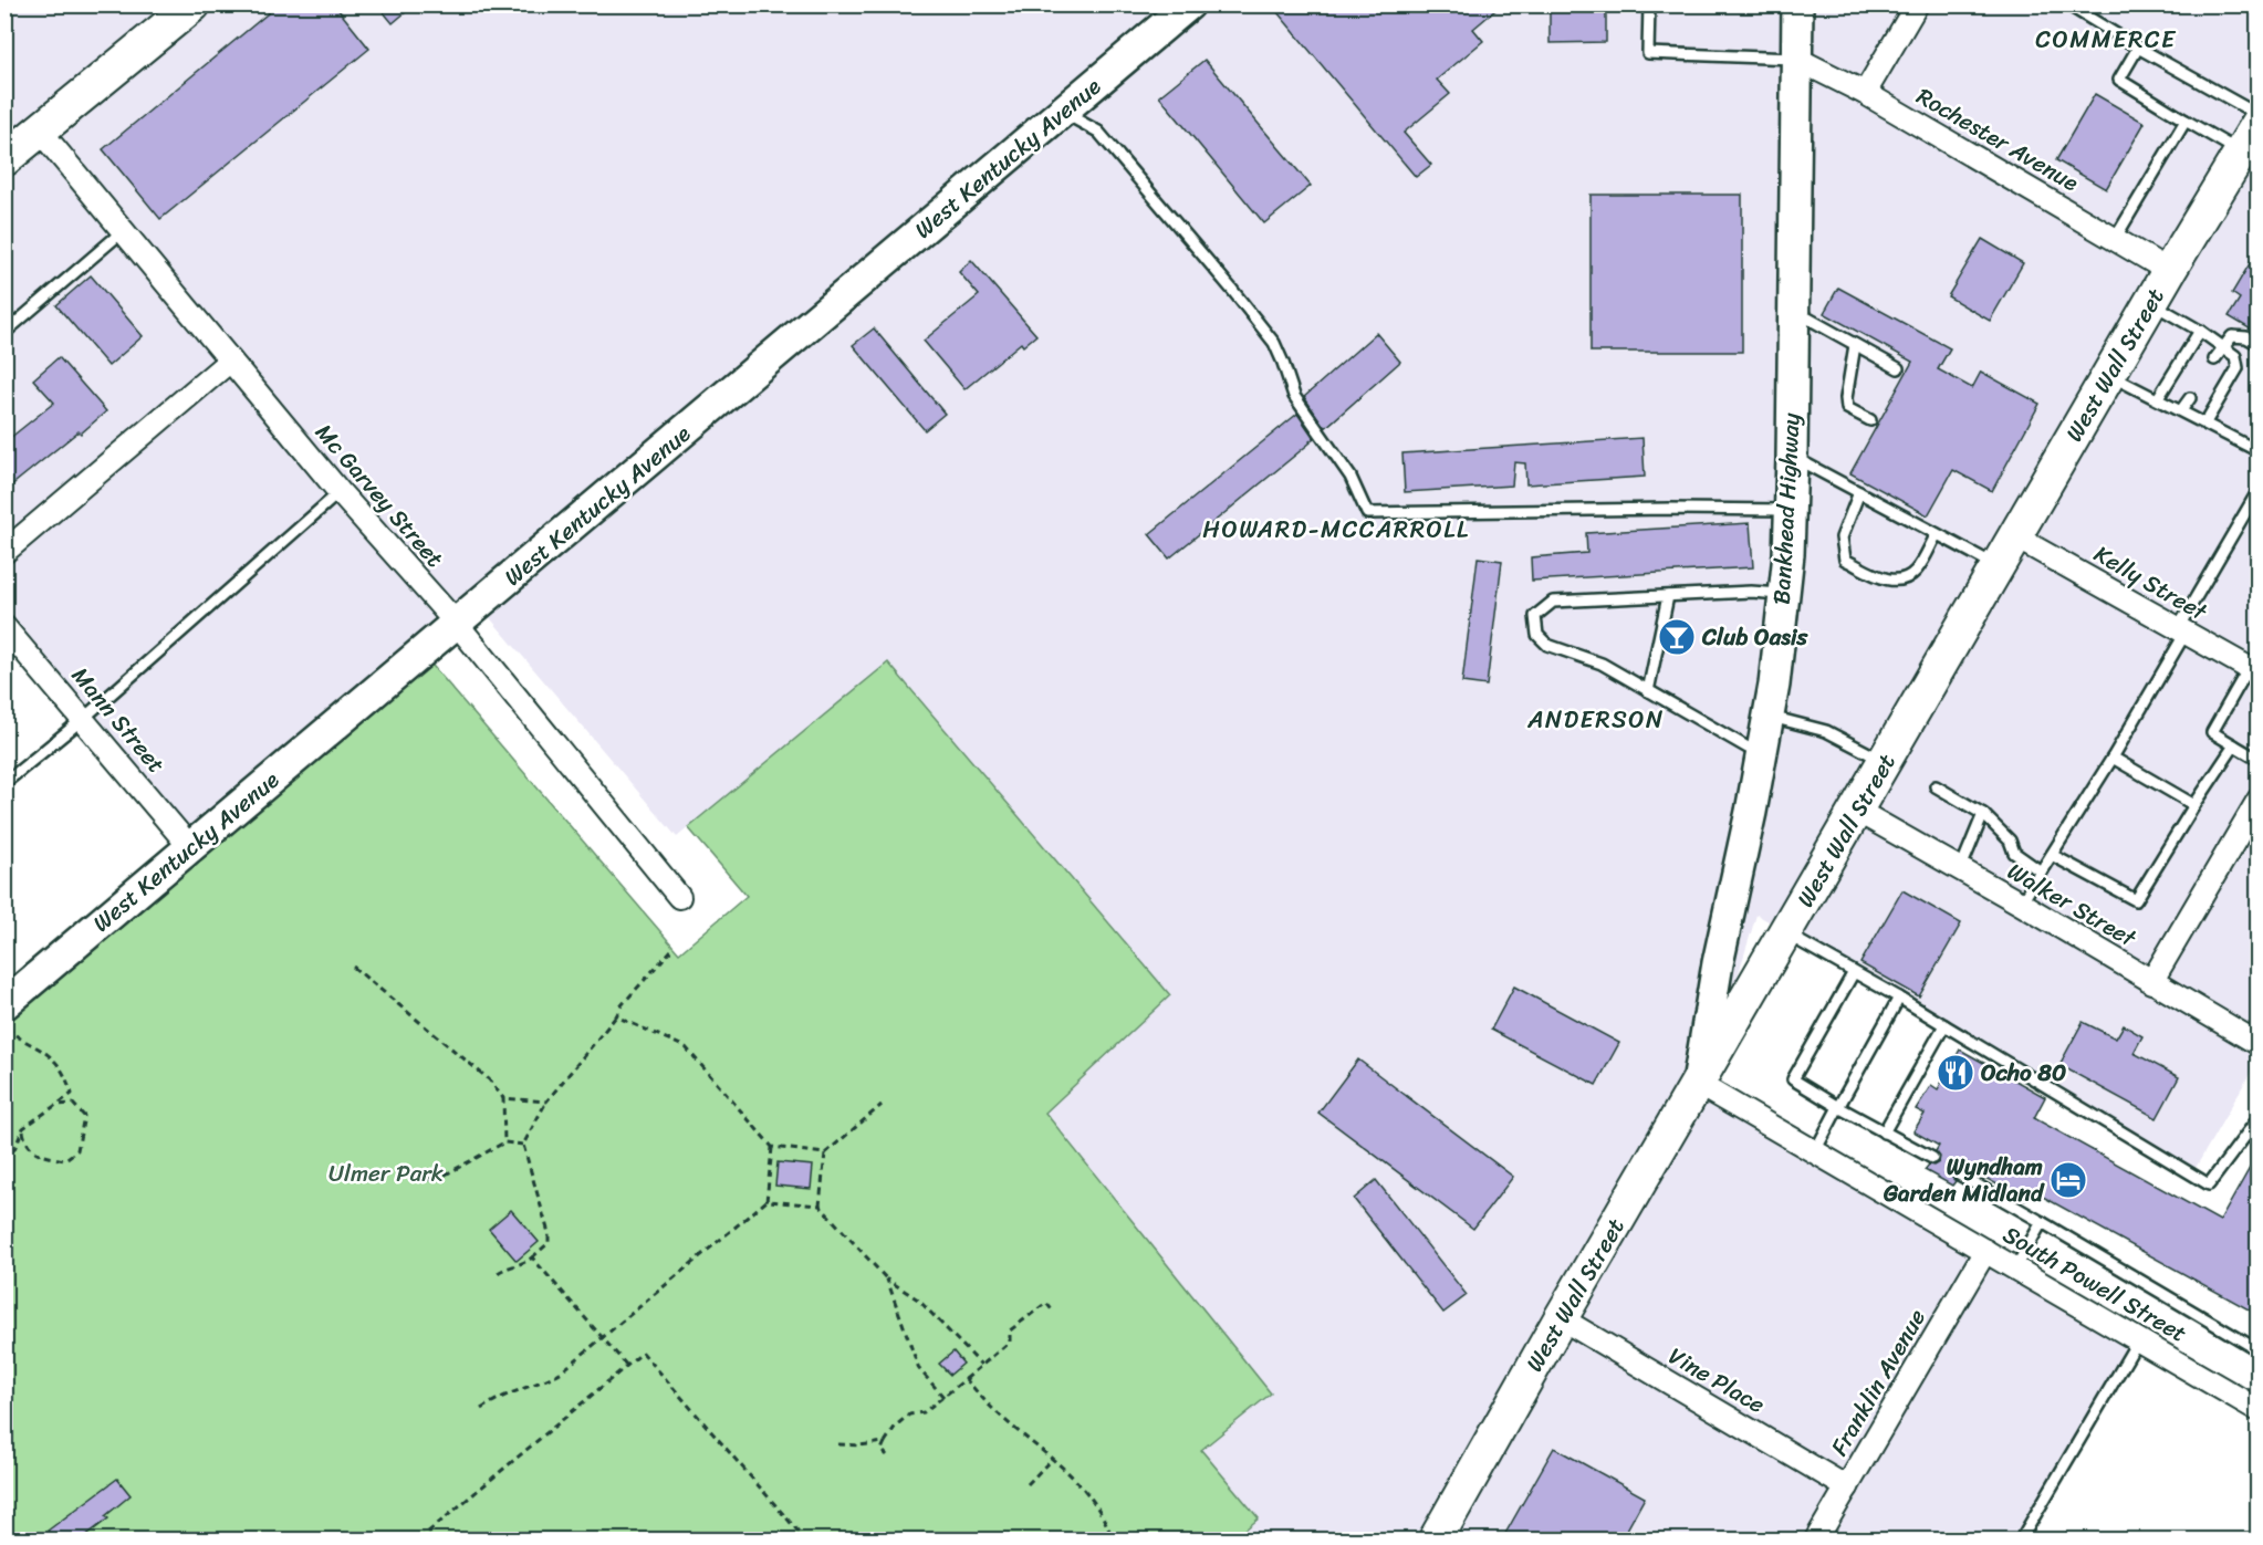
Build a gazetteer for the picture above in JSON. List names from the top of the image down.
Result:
{
  "streets": {
    "main road": ["West Wall Street"],
    "street": [
      "Rochester Avenue",
      "West Kentucky Avenue",
      "Mc Garvey Street",
      "Bankhead Highway",
      "Kelly Street",
      "Mann Street",
      "Walker Street",
      "South Powell Street",
      "Vine Place",
      "Franklin Avenue"
    ]
  },
  "crossings": [
    ["Rochester Avenue", "West Wall Street"],
    ["Rochester Avenue", "Bankhead Highway"],
    ["West Kentucky Avenue", "Mc Garvey Street"],
    ["West Kentucky Avenue", "Mann Street"],
    ["West Wall Street", "Bankhead Highway"],
    ["West Wall Street", "Kelly Street"],
    ["West Wall Street", "Walker Street"],
    ["West Wall Street", "South Powell Street"],
    ["West Wall Street", "Vine Place"],
    ["Bankhead Highway", "South Powell Street"],
    ["South Powell Street", "Franklin Avenue"],
    ["Vine Place", "Franklin Avenue"]
  ],
  "districts": ["COMMERCE", "HOWARD-MCCARROLL", "ANDERSON"],
  "parks": ["Ulmer Park"],
  "places": {
    "bar": ["Club Oasis"],
    "restaurant": ["Ocho 80"],
    "hotel": ["Wyndham Garden Midland"]
  }
}
